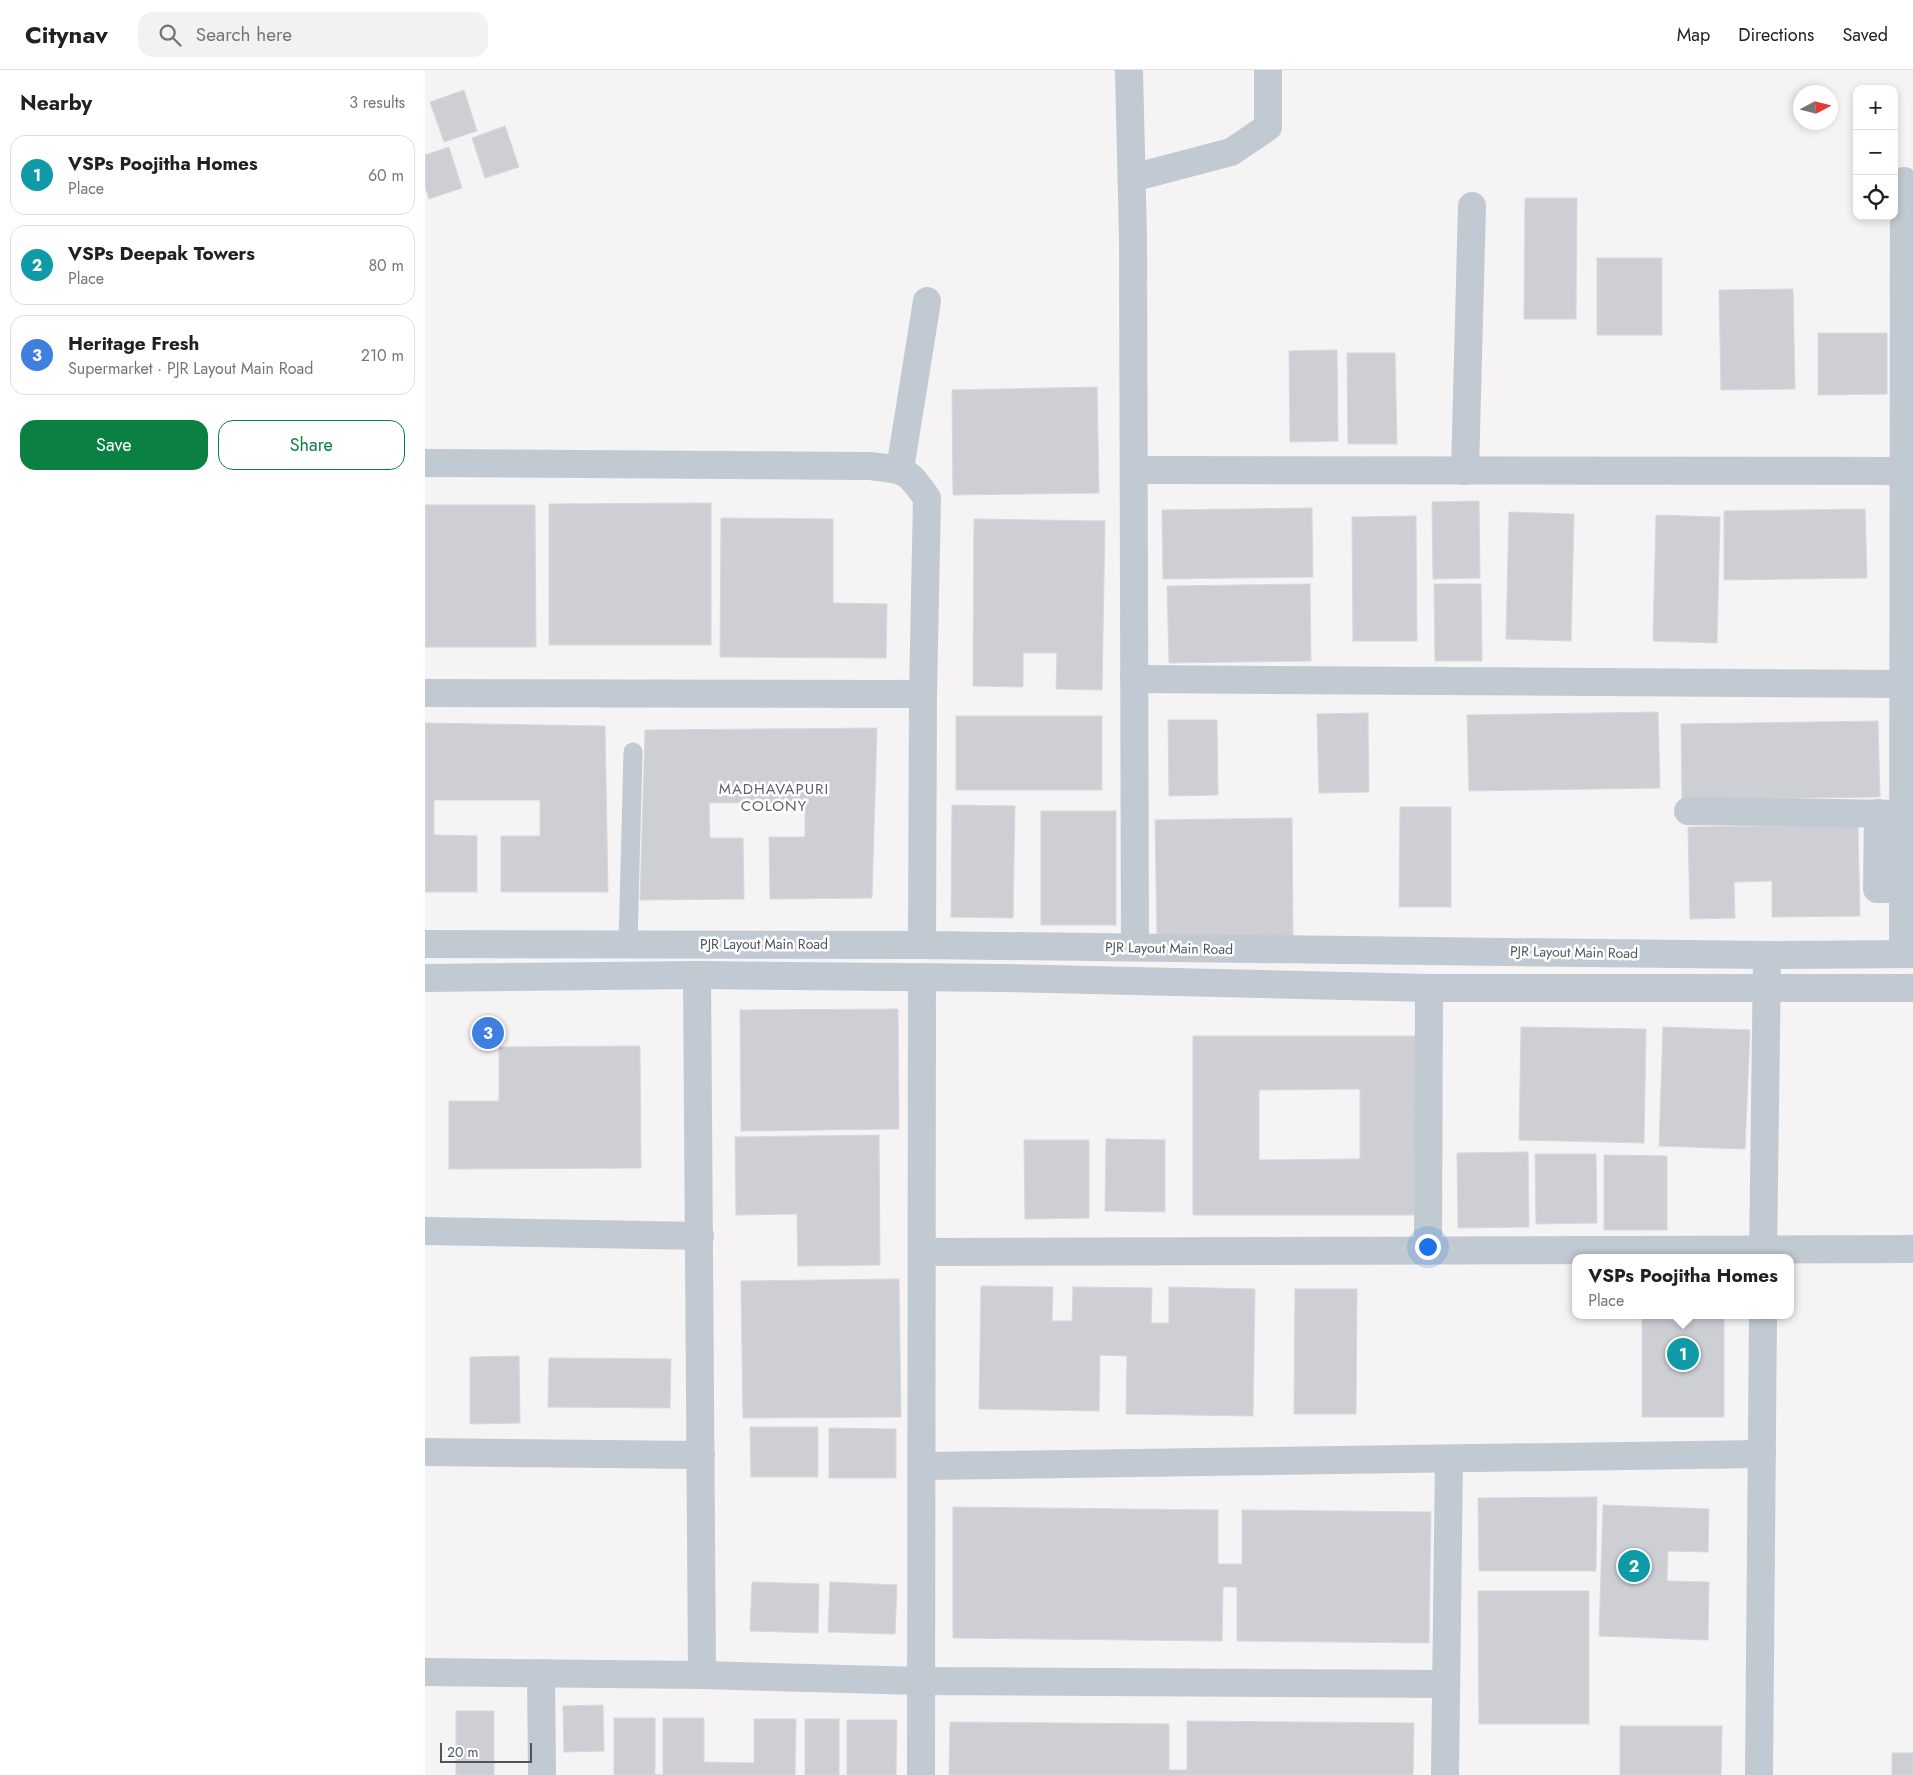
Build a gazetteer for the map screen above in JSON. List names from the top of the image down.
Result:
{
  "streets": {
    "street": ["PJR Layout Main Road"]
  },
  "districts": ["MADHAVAPURI COLONY"],
  "scale_bar": "20 m",
  "north": "right",
  "page": {
    "header": "Citynav",
    "search": "Search here",
    "nav": ["Map", "Directions", "Saved"],
    "heading": ["Nearby", "3 results"],
    "map_buttons": ["+", "−"],
    "list": [
      {
        "mark": "1",
        "name": "VSPs Poojitha Homes",
        "note": "Place",
        "value": "60 m"
      },
      {
        "mark": "2",
        "name": "VSPs Deepak Towers",
        "note": "Place",
        "value": "80 m"
      },
      {
        "mark": "3",
        "name": "Heritage Fresh",
        "note": "Supermarket · PJR Layout Main Road",
        "value": "210 m"
      }
    ],
    "buttons": ["Save", "Share"],
    "pins": ["3", "1", "2"],
    "popup": ["VSPs Poojitha Homes", "Place"],
    "scale": "20 m"
  }
}
